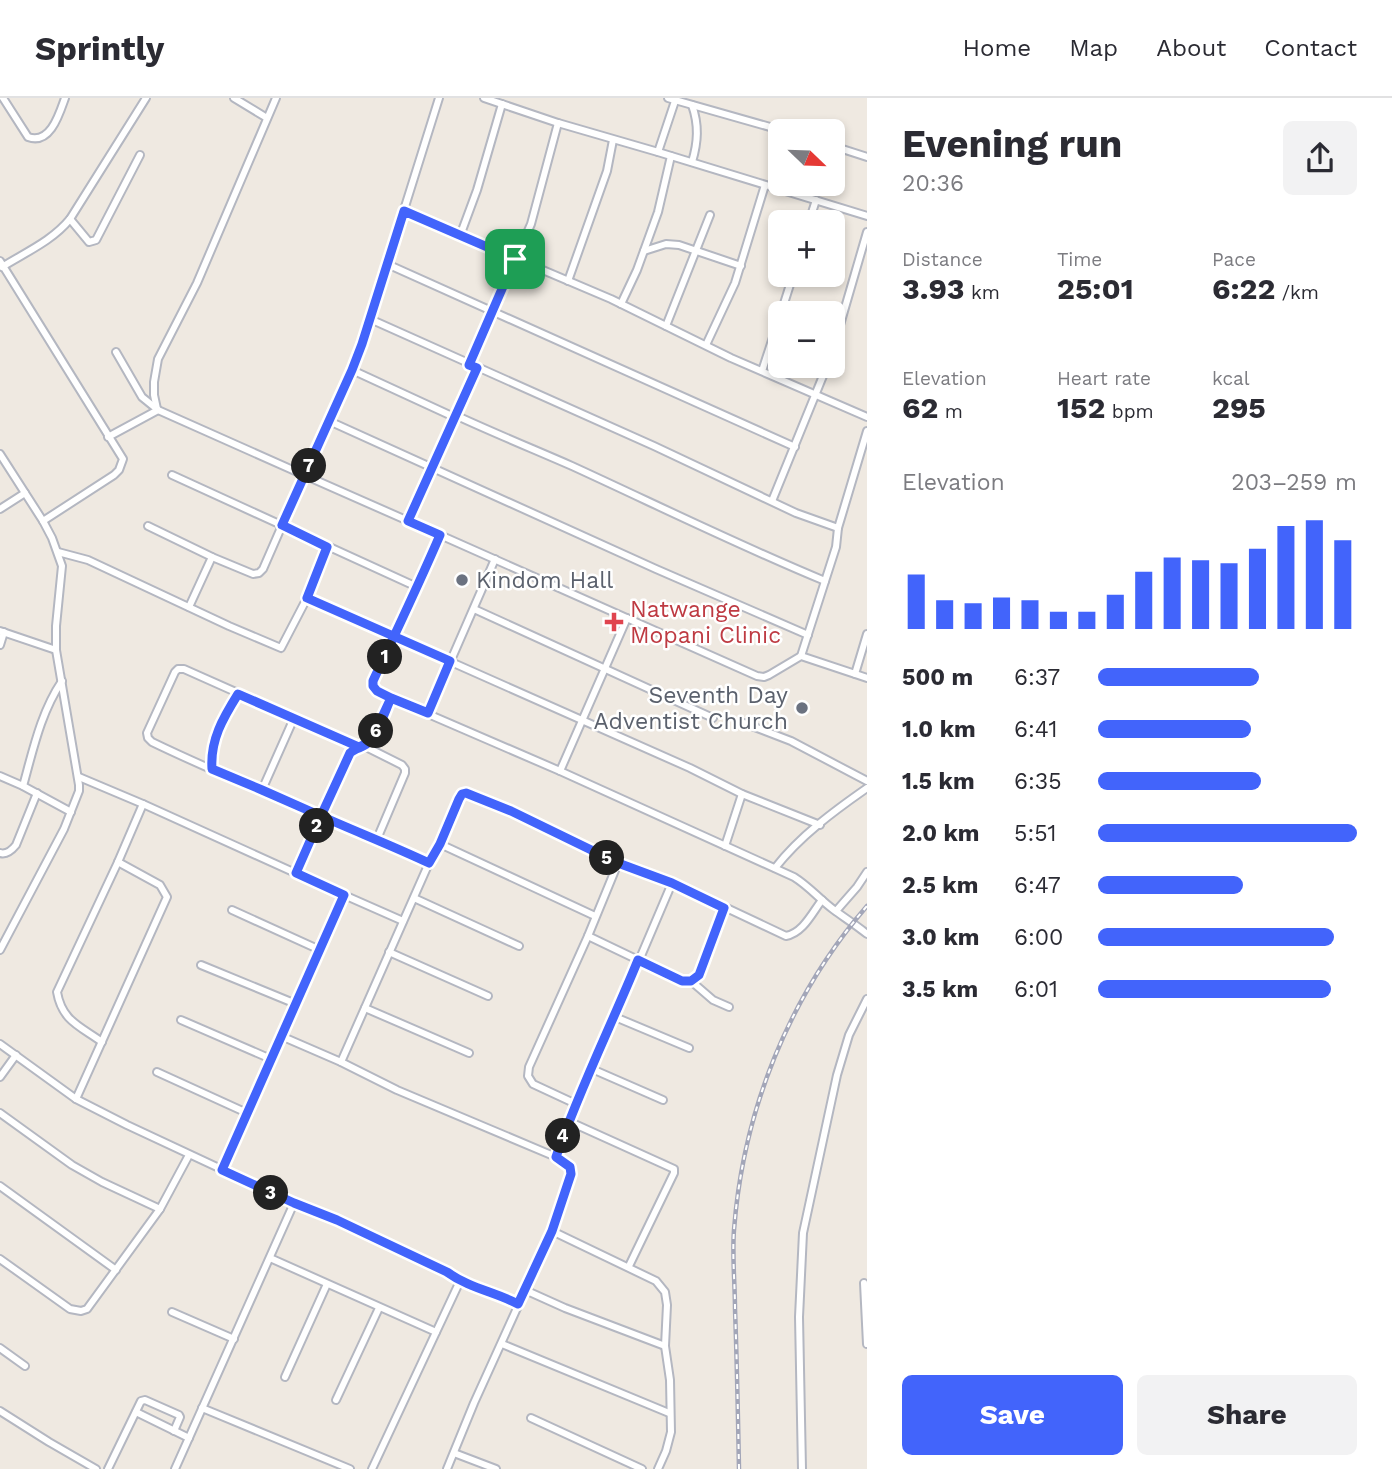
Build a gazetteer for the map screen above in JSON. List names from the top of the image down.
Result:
{
  "places": {
    "other": ["Kindom Hall", "Seventh Day Adventist Church"],
    "health": ["Natwange Mopani Clinic"]
  },
  "north": "bottom right",
  "page": {
    "header": "Sprintly",
    "nav": [
      "Home",
      "Map",
      "About",
      "Contact"
    ],
    "heading": ["Evening run", "20:36"],
    "map_buttons": ["+", "−"],
    "stats": [
      ["Distance", "3.93 km"],
      ["Time", "25:01"],
      ["Pace", "6:22 /km"],
      ["Elevation", "62 m"],
      ["Heart rate", "152 bpm"],
      ["kcal", "295"]
    ],
    "pins": [
      "7",
      "1",
      "6",
      "2",
      "5",
      "4",
      "3"
    ],
    "chart": ["Elevation", "203–259 m"],
    "list": [
      {
        "name": "500 m",
        "note": "6:37"
      },
      {
        "name": "1.0 km",
        "note": "6:41"
      },
      {
        "name": "1.5 km",
        "note": "6:35"
      },
      {
        "name": "2.0 km",
        "note": "5:51"
      },
      {
        "name": "2.5 km",
        "note": "6:47"
      },
      {
        "name": "3.0 km",
        "note": "6:00"
      },
      {
        "name": "3.5 km",
        "note": "6:01"
      }
    ],
    "buttons": ["Save", "Share"]
  }
}
